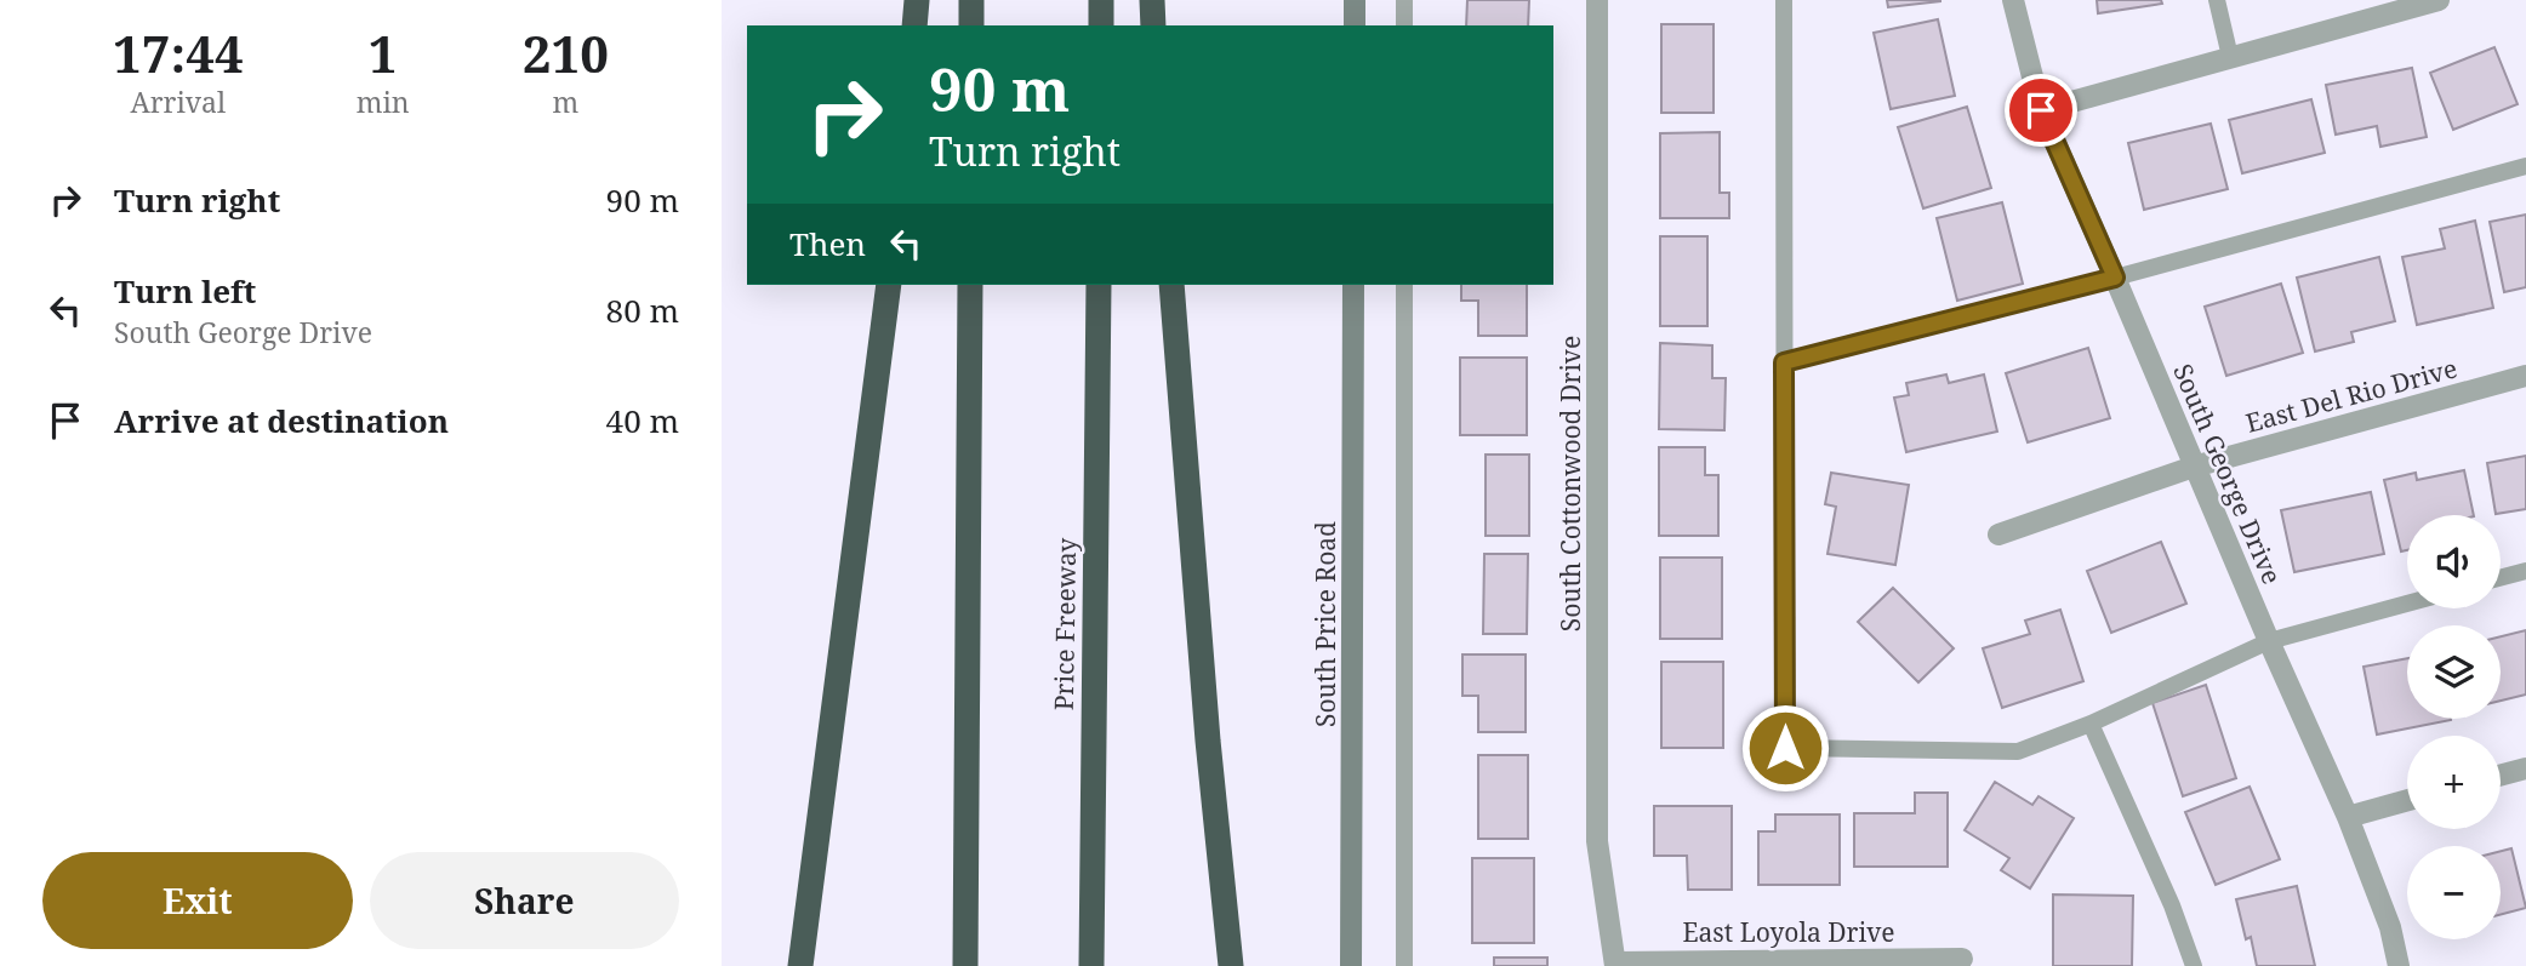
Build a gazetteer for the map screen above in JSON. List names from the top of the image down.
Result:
{
  "streets": {
    "highway": ["Price Freeway"],
    "main road": ["South Price Road"],
    "street": [
      "East Del Rio Drive",
      "South George Drive",
      "South Cottonwood Drive",
      "East Loyola Drive"
    ]
  },
  "crossings": [
    ["East Del Rio Drive", "South George Drive"],
    ["South Cottonwood Drive", "East Loyola Drive"]
  ],
  "page": {
    "eta": [
      "17:44",
      "Arrival",
      "1",
      "min",
      "210",
      "m"
    ],
    "turn": ["90 m", "Turn right"],
    "list": [
      {
        "name": "Turn right",
        "value": "90 m"
      },
      {
        "name": "Turn left",
        "note": "South George Drive",
        "value": "80 m"
      },
      {
        "name": "Arrive at destination",
        "value": "40 m"
      }
    ],
    "then": "Then",
    "map_buttons": ["+", "−"],
    "buttons": ["Exit", "Share"]
  }
}
